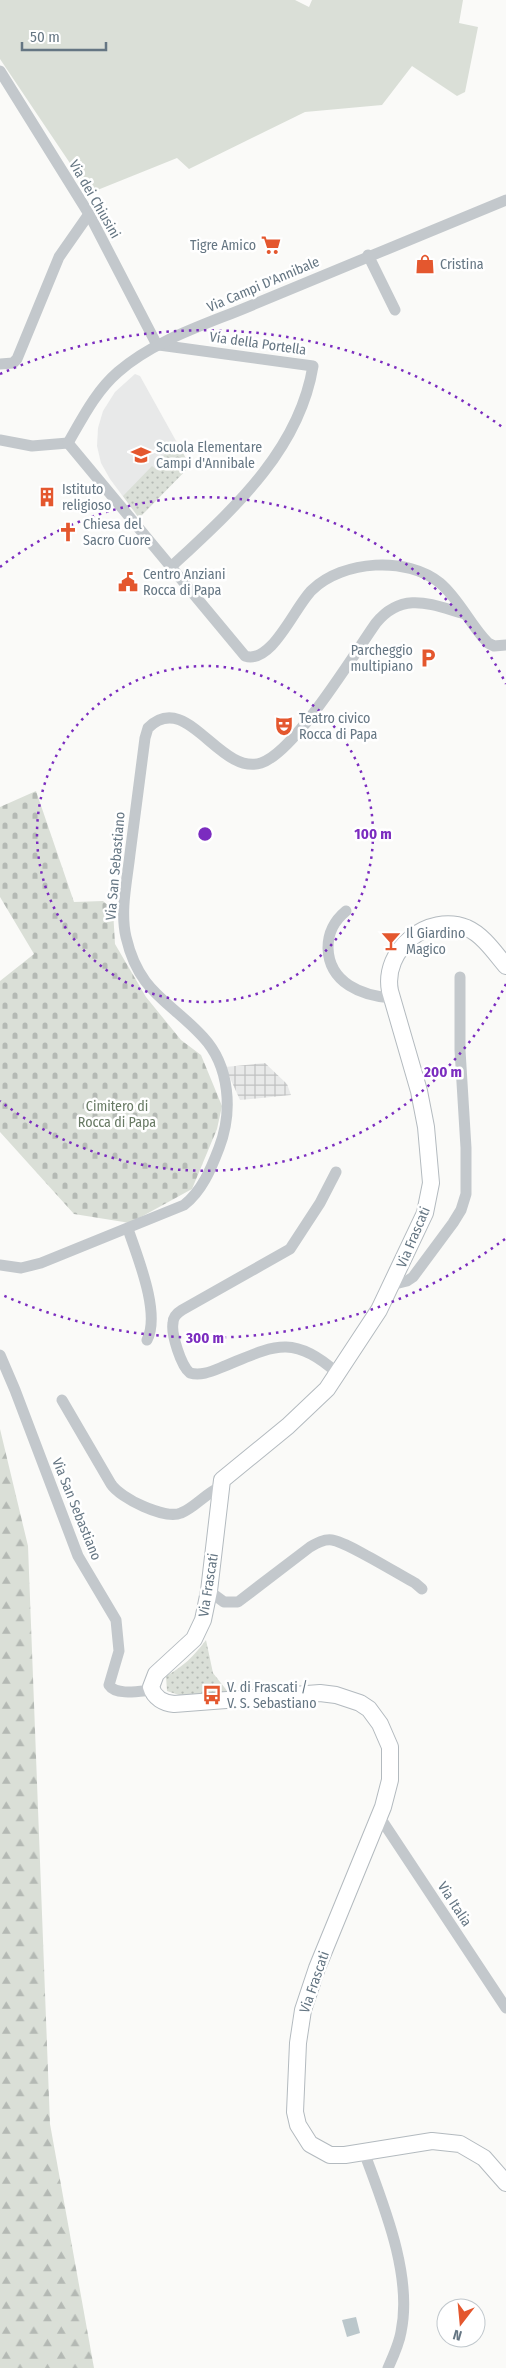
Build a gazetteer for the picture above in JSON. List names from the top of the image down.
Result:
{
  "streets": {
    "main road": ["Via Frascati"],
    "street": [
      "Via dei Chiusini",
      "Via Campi D'Annibale",
      "Via della Portella",
      "Via San Sebastiano",
      "Via Italia"
    ]
  },
  "crossings": [
    ["Via dei Chiusini", "Via Campi D'Annibale"],
    ["Via dei Chiusini", "Via della Portella"],
    ["Via Campi D'Annibale", "Via della Portella"],
    ["Via San Sebastiano", "Via Frascati"],
    ["Via Frascati", "Via Italia"]
  ],
  "parks": ["Cimitero di Rocca di Papa"],
  "places": {
    "supermarket": ["Tigre Amico"],
    "shop": ["Cristina"],
    "school or university": ["Scuola Elementare Campi d'Annibale"],
    "building": ["Istituto religioso"],
    "church": ["Chiesa del Sacro Cuore"],
    "public building": ["Centro Anziani Rocca di Papa"],
    "parking": ["Parcheggio multipiano"],
    "theatre": ["Teatro civico Rocca di Papa"],
    "bar": ["Il Giardino Magico"],
    "bus stop": ["V. di Frascati / V. S. Sebastiano"]
  },
  "scale_bar": "50 m",
  "north": "bottom",
  "rings": ["100 m", "200 m", "300 m"]
}
